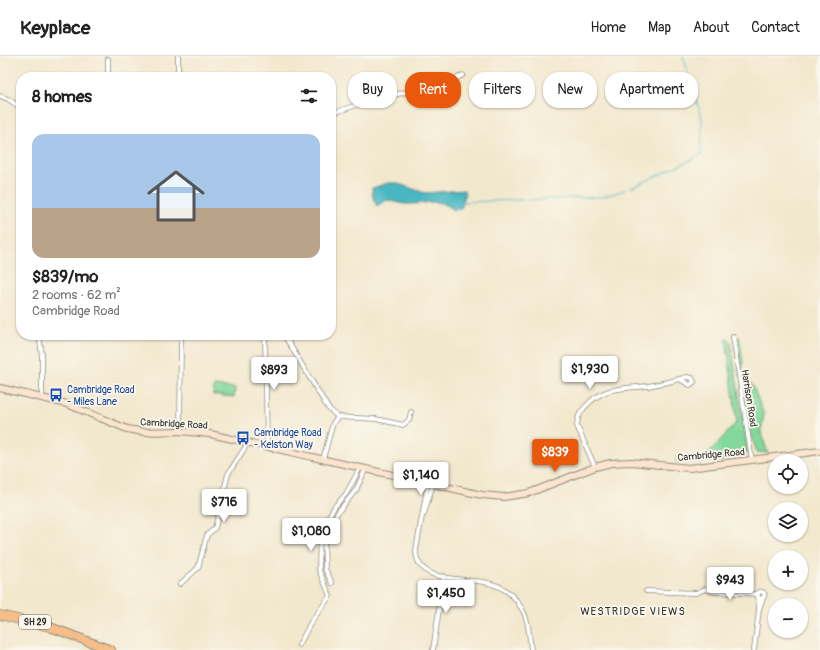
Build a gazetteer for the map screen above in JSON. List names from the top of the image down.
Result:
{
  "streets": {
    "highway": ["SH 29"],
    "main road": ["Cambridge Road"],
    "street": ["Harrison Road"]
  },
  "crossings": [
    ["Harrison Road", "Cambridge Road"]
  ],
  "districts": ["WESTRIDGE VIEWS"],
  "places": {
    "bus stop": ["Cambridge Road - Miles Lane", "Cambridge Road - Kelston Way"]
  },
  "page": {
    "header": "Keyplace",
    "nav": [
      "Home",
      "Map",
      "About",
      "Contact"
    ],
    "chip": [
      "Buy",
      "Rent",
      "Filters",
      "New",
      "Apartment"
    ],
    "heading": "8 homes",
    "list": [
      {
        "name": "$839/mo",
        "note": "2 rooms · 62 m² · Cambridge Road"
      }
    ],
    "price": [
      "$1,930",
      "$893",
      "$839",
      "$1,140",
      "$716",
      "$1,080",
      "$943",
      "$1,450"
    ],
    "map_buttons": ["+", "−"]
  }
}
